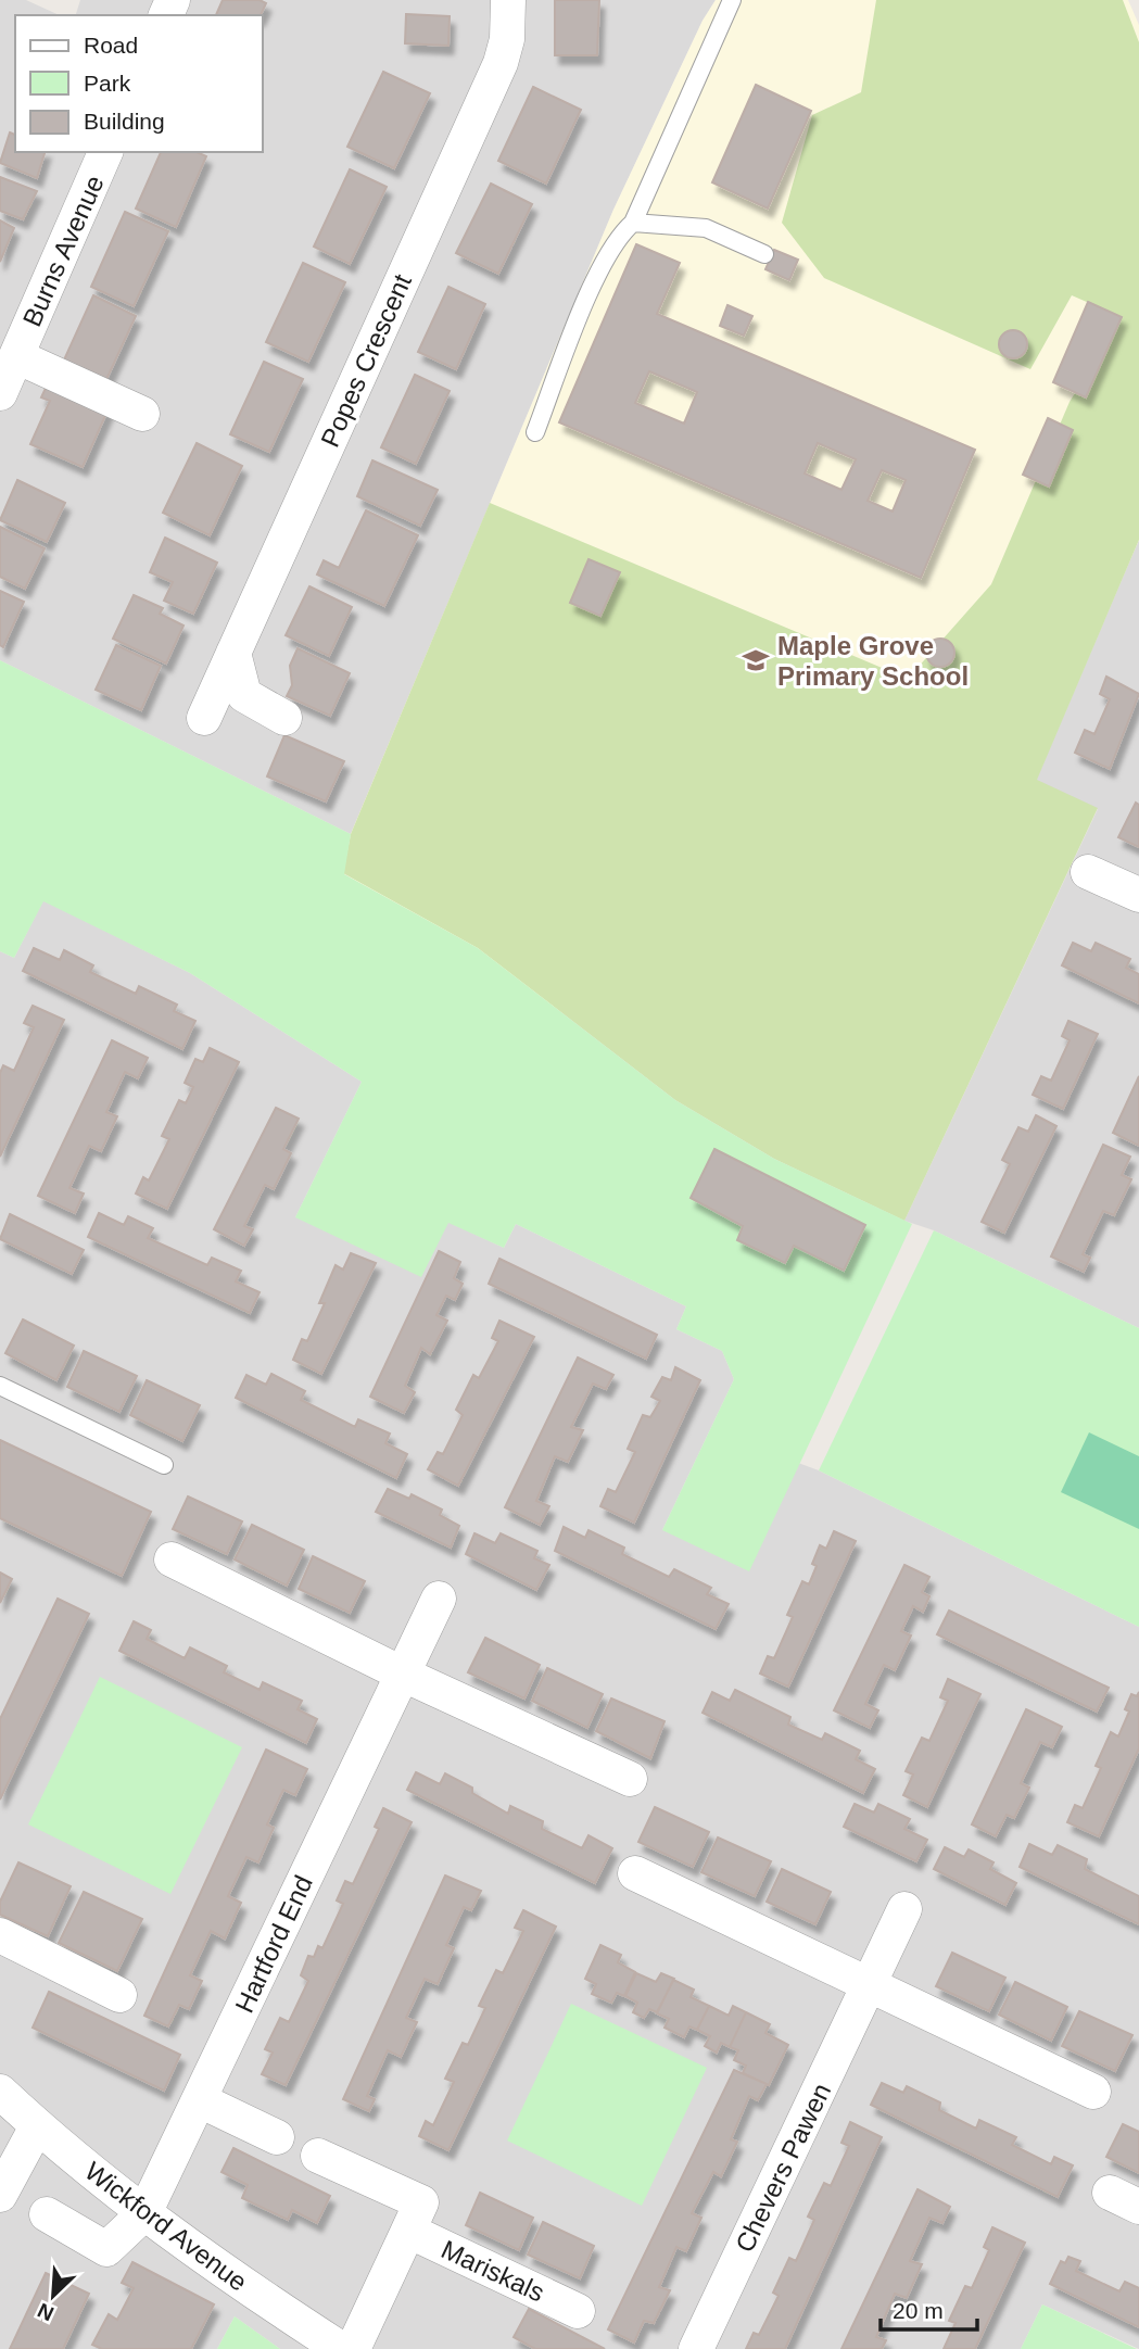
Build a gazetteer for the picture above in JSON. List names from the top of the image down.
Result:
{
  "streets": {
    "street": [
      "Burns Avenue",
      "Popes Crescent",
      "Hartford End",
      "Chevers Pawen",
      "Wickford Avenue",
      "Mariskals"
    ]
  },
  "crossings": [
    ["Hartford End", "Wickford Avenue"]
  ],
  "places": {
    "school or university": ["Maple Grove Primary School"]
  },
  "legend": ["Road", "Park", "Building"],
  "scale_bar": "20 m",
  "north": "bottom left"
}
